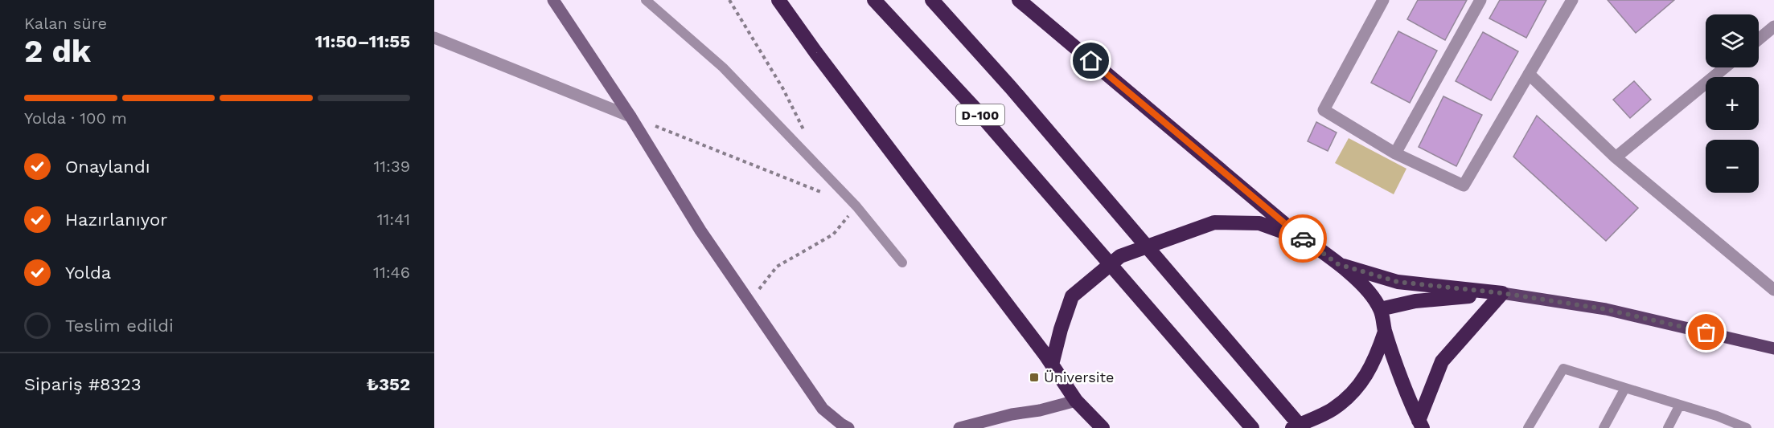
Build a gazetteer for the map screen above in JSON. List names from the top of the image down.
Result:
{
  "streets": {
    "highway": ["D-100"]
  },
  "places": {
    "transit": ["Üniversite"]
  },
  "page": {
    "heading": ["2 dk", "Kalan süre", "11:50–11:55"],
    "panel": ["Sipariş #8323", "₺352"],
    "map_buttons": ["+", "−"],
    "bar": "Yolda · 100 m",
    "list": [
      ["Onaylandı", "11:39"],
      ["Hazırlanıyor", "11:41"],
      ["Yolda", "11:46"],
      "Teslim edildi"
    ]
  }
}
